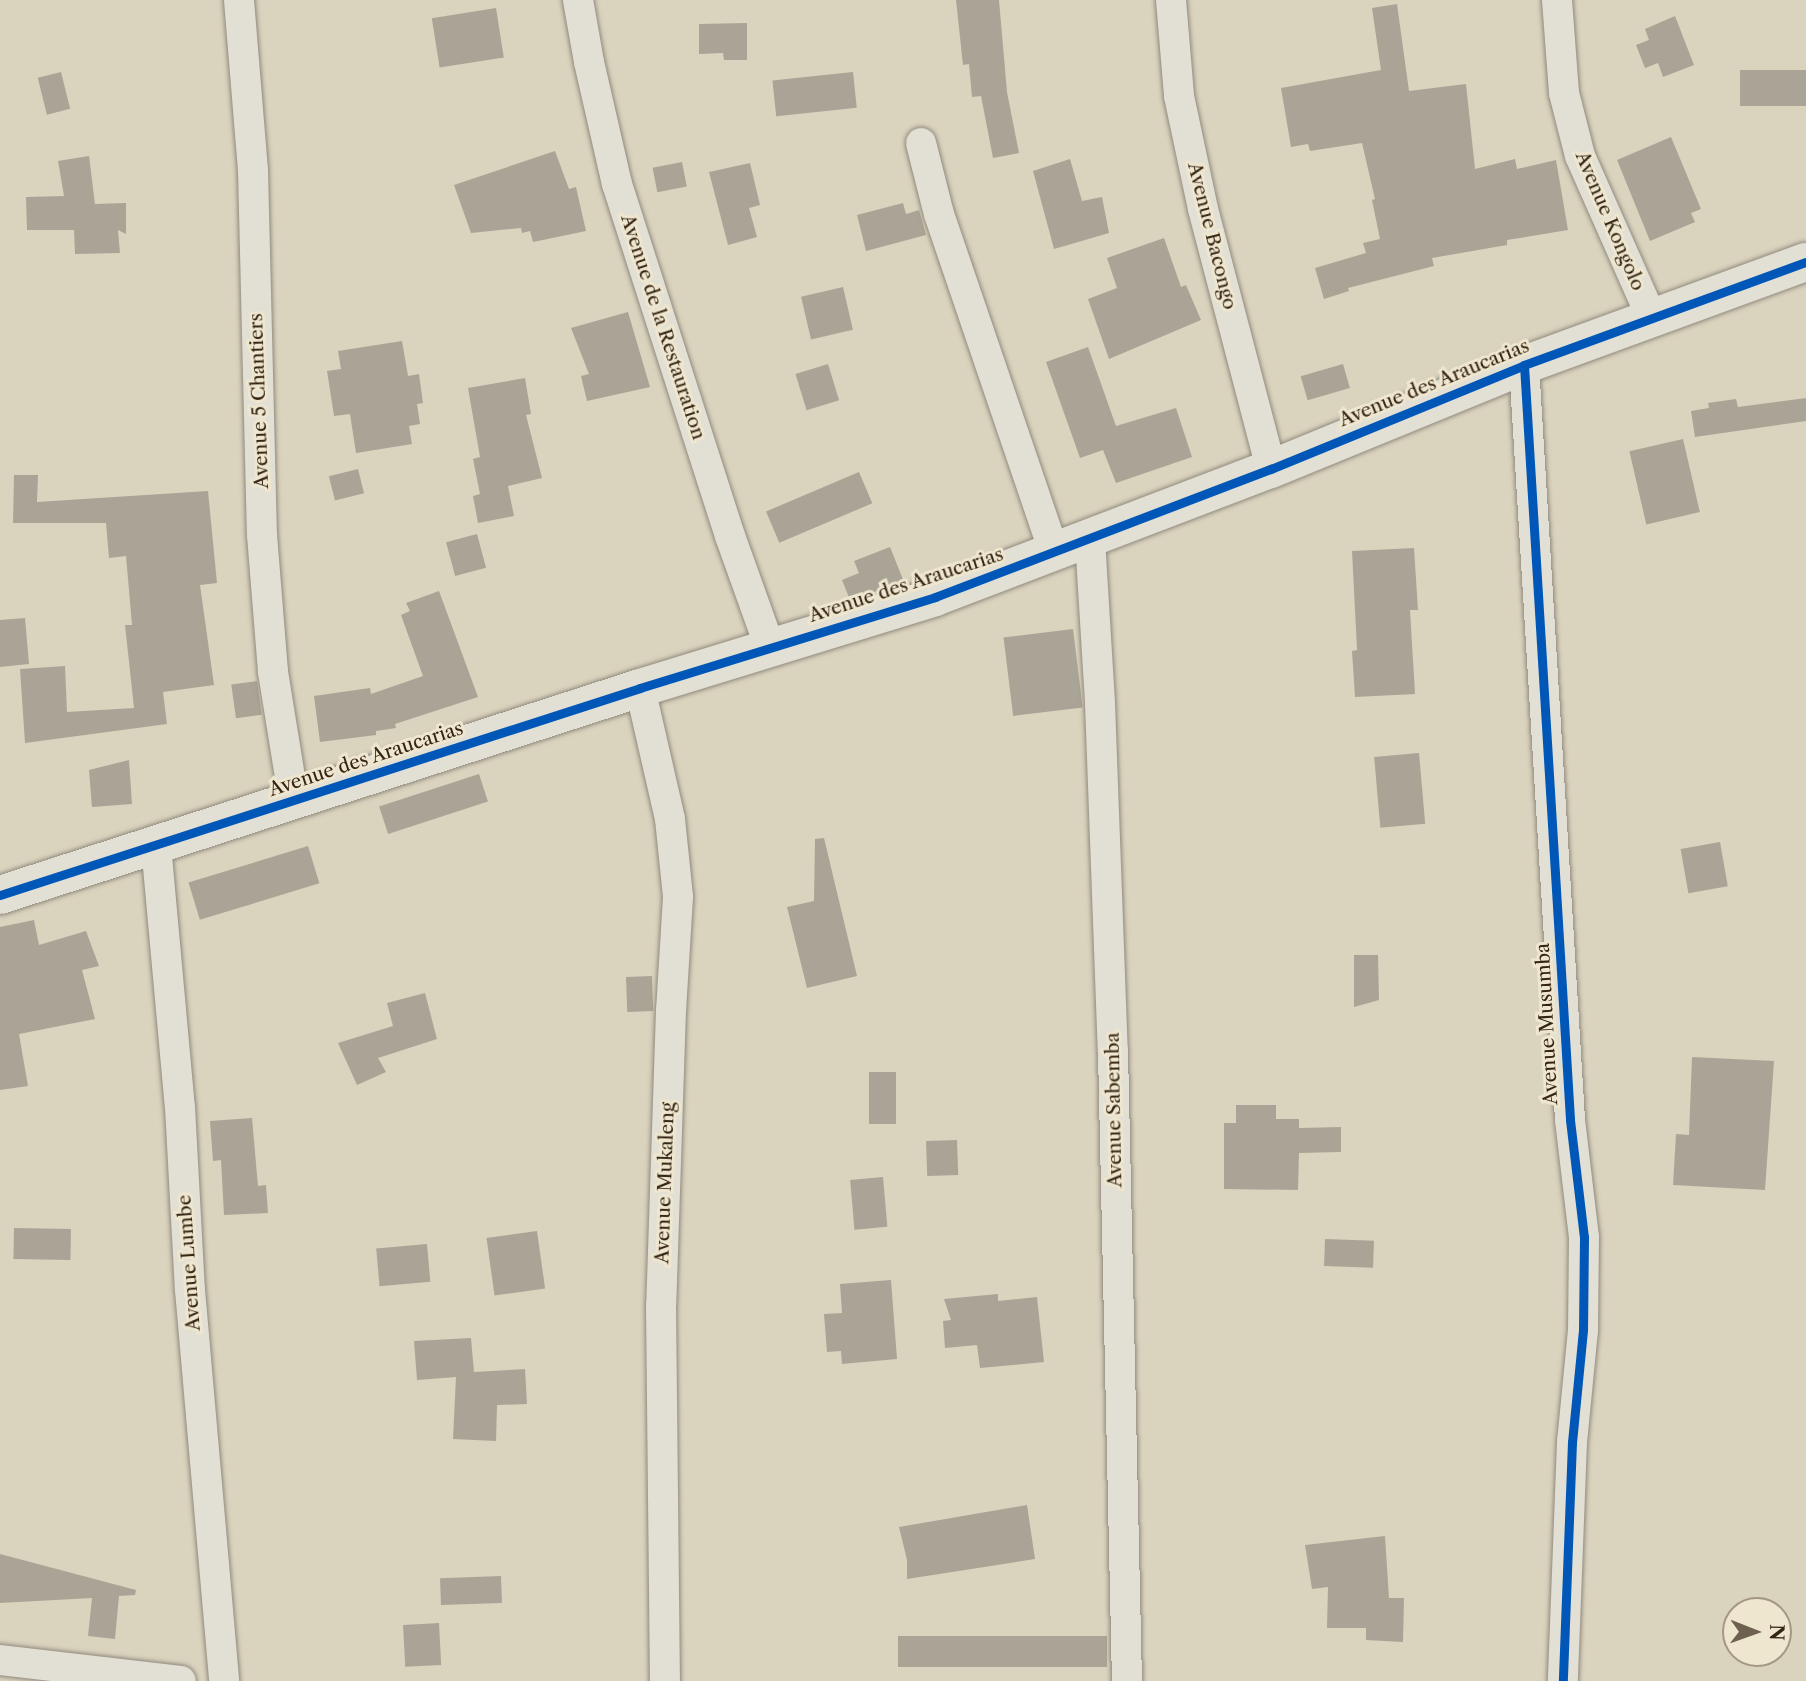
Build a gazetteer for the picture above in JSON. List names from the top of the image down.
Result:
{
  "streets": {
    "street": [
      "Avenue Kongolo",
      "Avenue Bacongo",
      "Avenue de la Restauration",
      "Avenue des Araucarias",
      "Avenue 5 Chantiers",
      "Avenue Musumba",
      "Avenue Sabemba",
      "Avenue Mukaleng",
      "Avenue Lumbe"
    ]
  },
  "crossings": [
    ["Avenue Kongolo", "Avenue des Araucarias"],
    ["Avenue Bacongo", "Avenue des Araucarias"],
    ["Avenue de la Restauration", "Avenue des Araucarias"],
    ["Avenue des Araucarias", "Avenue 5 Chantiers"],
    ["Avenue des Araucarias", "Avenue Musumba"],
    ["Avenue des Araucarias", "Avenue Sabemba"],
    ["Avenue des Araucarias", "Avenue Mukaleng"],
    ["Avenue des Araucarias", "Avenue Lumbe"]
  ],
  "north": "right"
}
